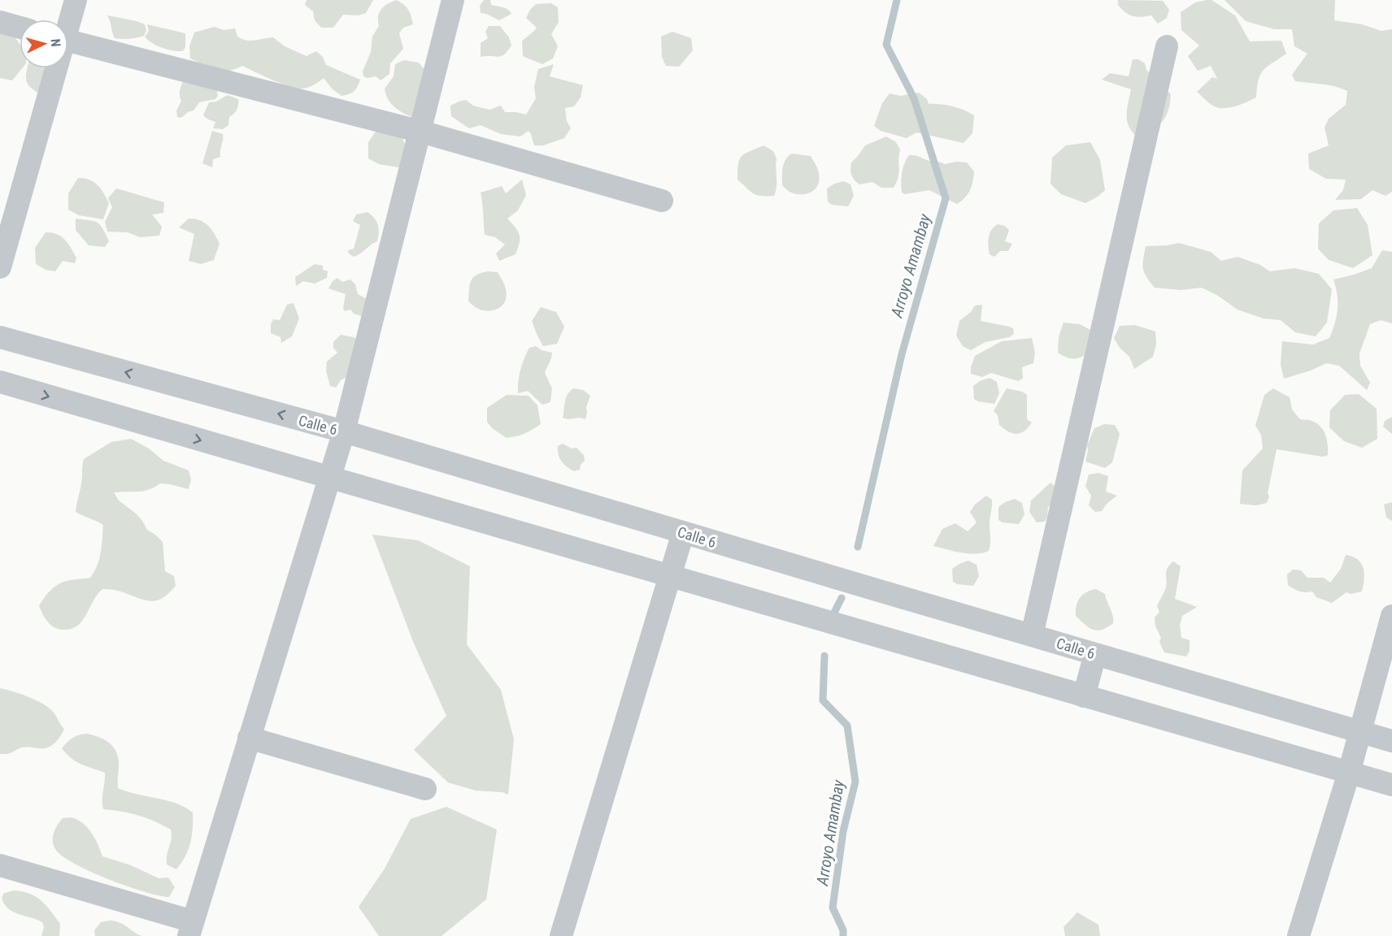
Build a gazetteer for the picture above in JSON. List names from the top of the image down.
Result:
{
  "streets": {
    "street": ["Calle 6"]
  },
  "water": ["Arroyo Amambay"],
  "north": "right"
}
